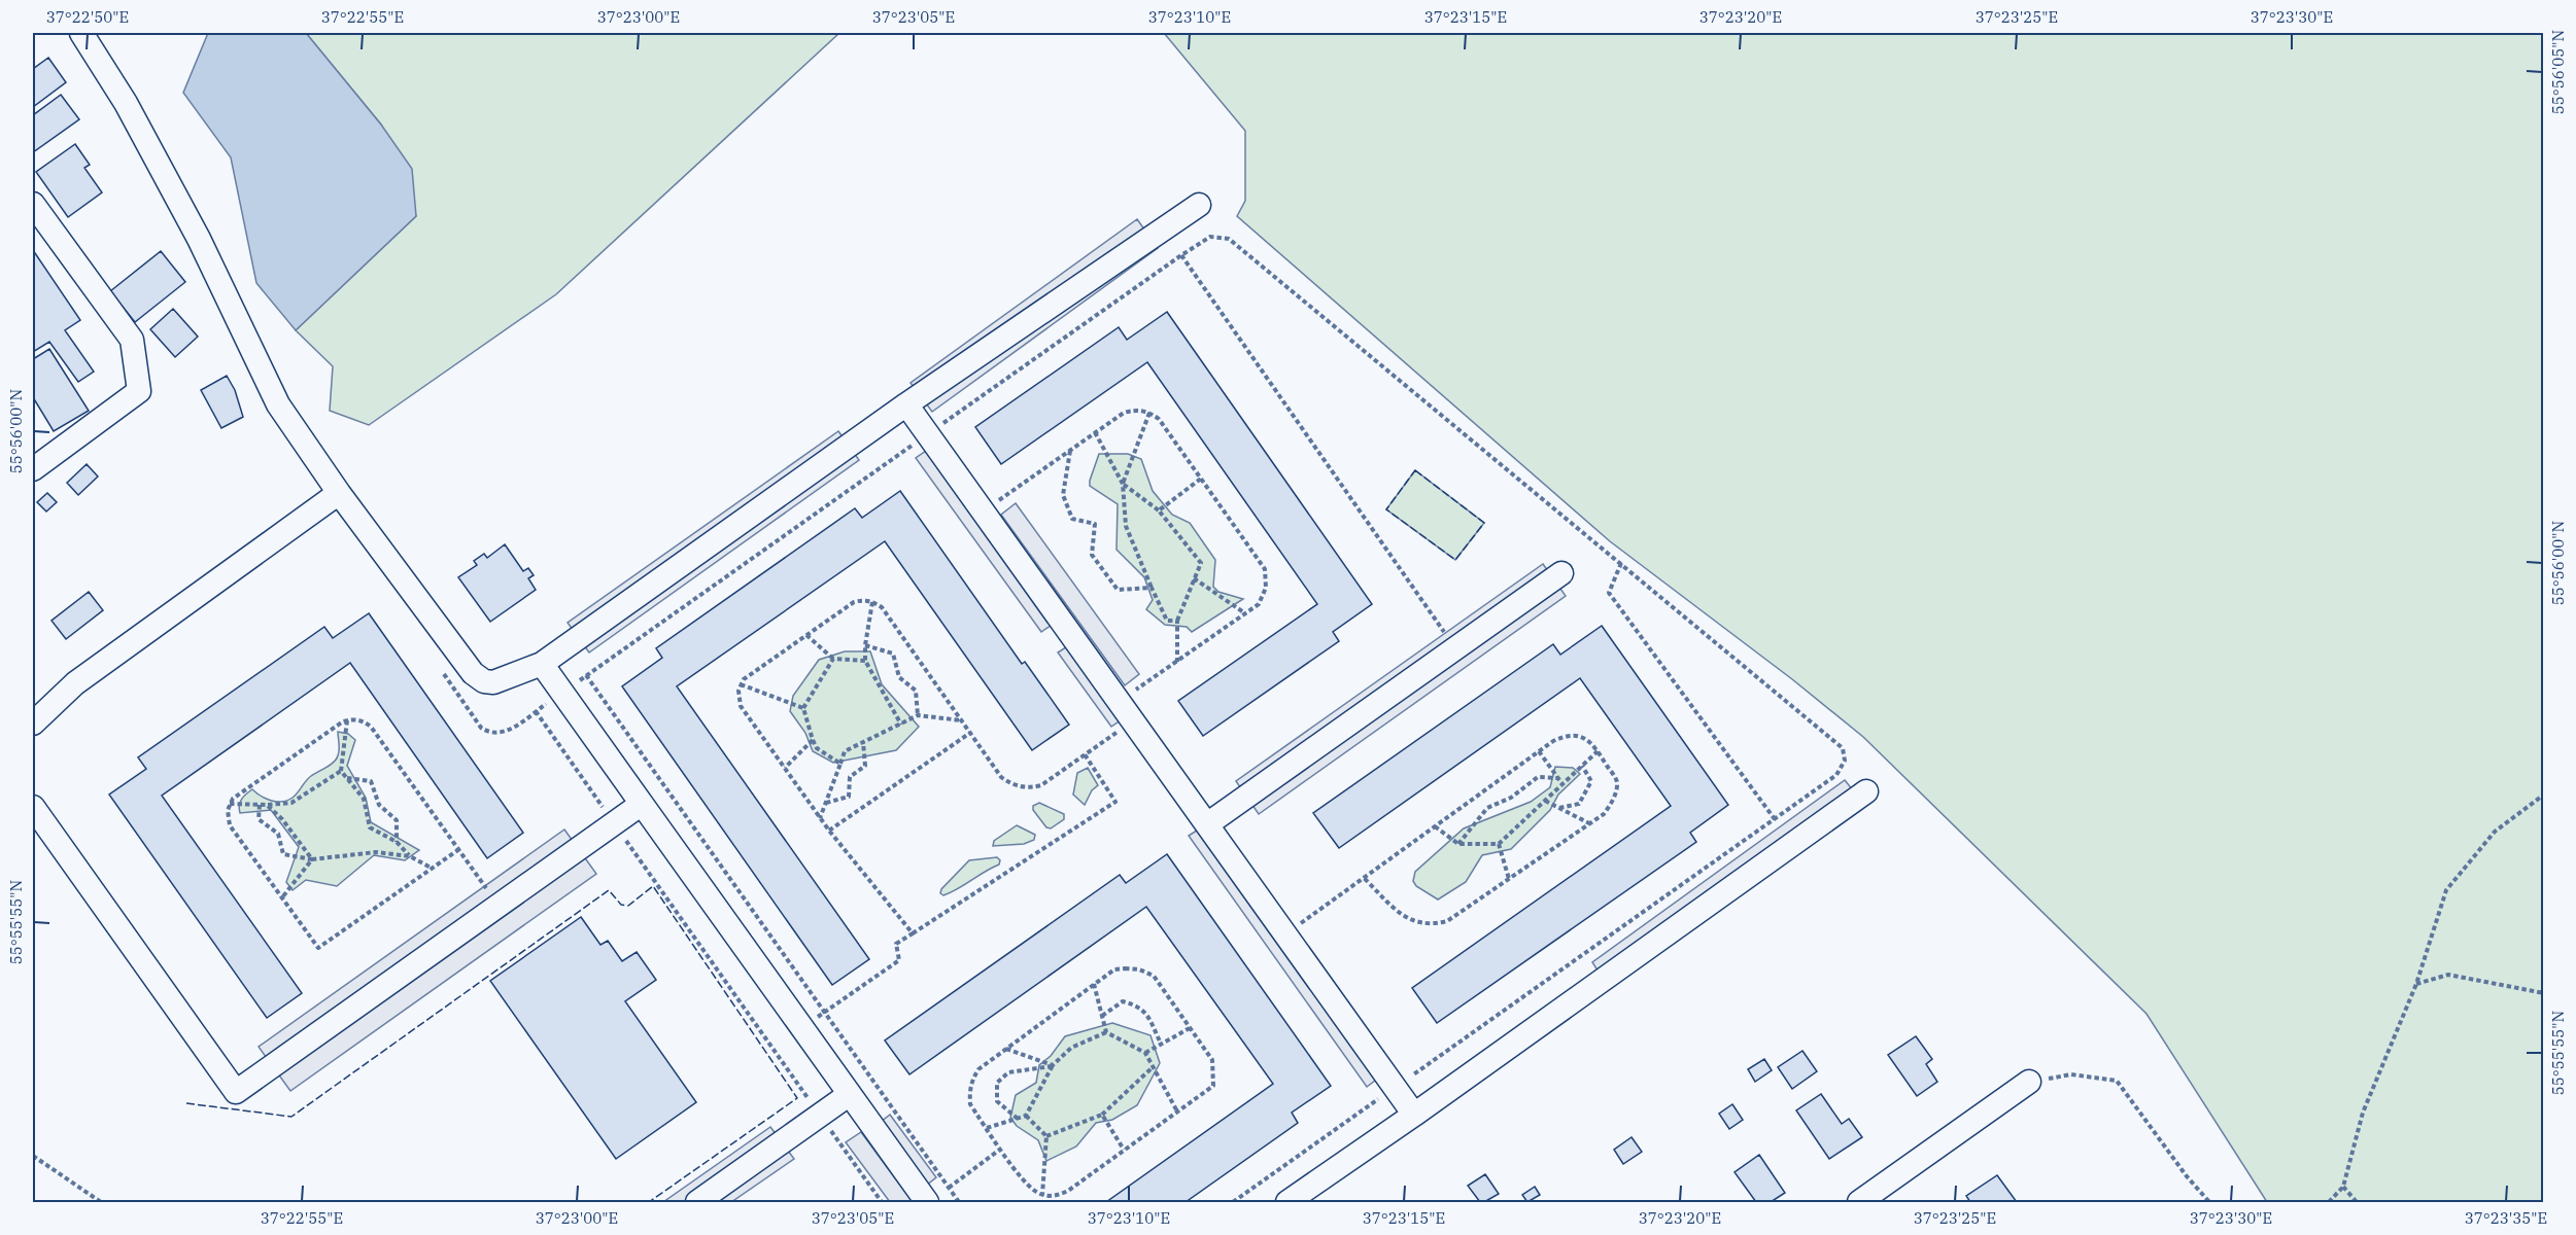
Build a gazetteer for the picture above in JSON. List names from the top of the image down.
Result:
{
  "coordinates": [
    "37°22'50\"E",
    "37°22'55\"E",
    "37°23'00\"E",
    "37°23'05\"E",
    "37°23'10\"E",
    "37°23'15\"E",
    "37°23'20\"E",
    "37°23'25\"E",
    "37°23'30\"E",
    "55°56'05\"N",
    "55°56'00\"N",
    "55°55'55\"N",
    "37°23'35\"E"
  ]
}
